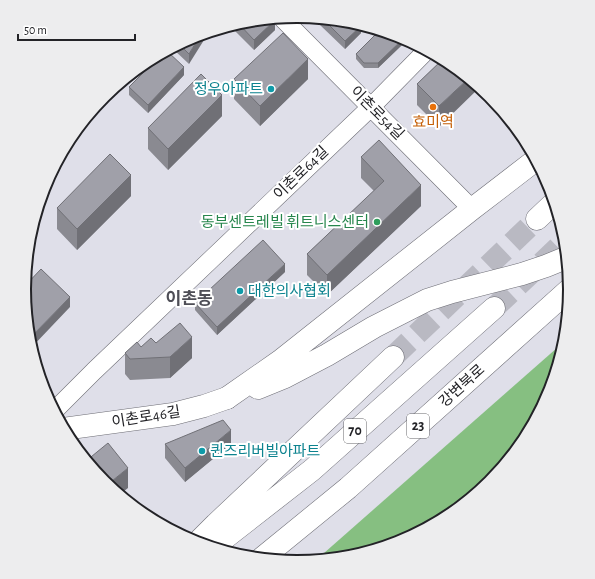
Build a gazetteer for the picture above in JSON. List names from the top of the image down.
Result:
{
  "streets": {
    "main road": [
      "강변북로",
      "이촌로46길",
      "23",
      "70"
    ],
    "street": ["이촌로54길", "이촌로64길"]
  },
  "crossings": [
    ["이촌로54길", "이촌로64길"]
  ],
  "districts": ["이촌동"],
  "places": [
    "정우아파트",
    "효미역",
    "동부센트레빌 휘트니스센터",
    "대한의사협회",
    "퀸즈리버빌아파트"
  ],
  "scale_bar": "50 m"
}
